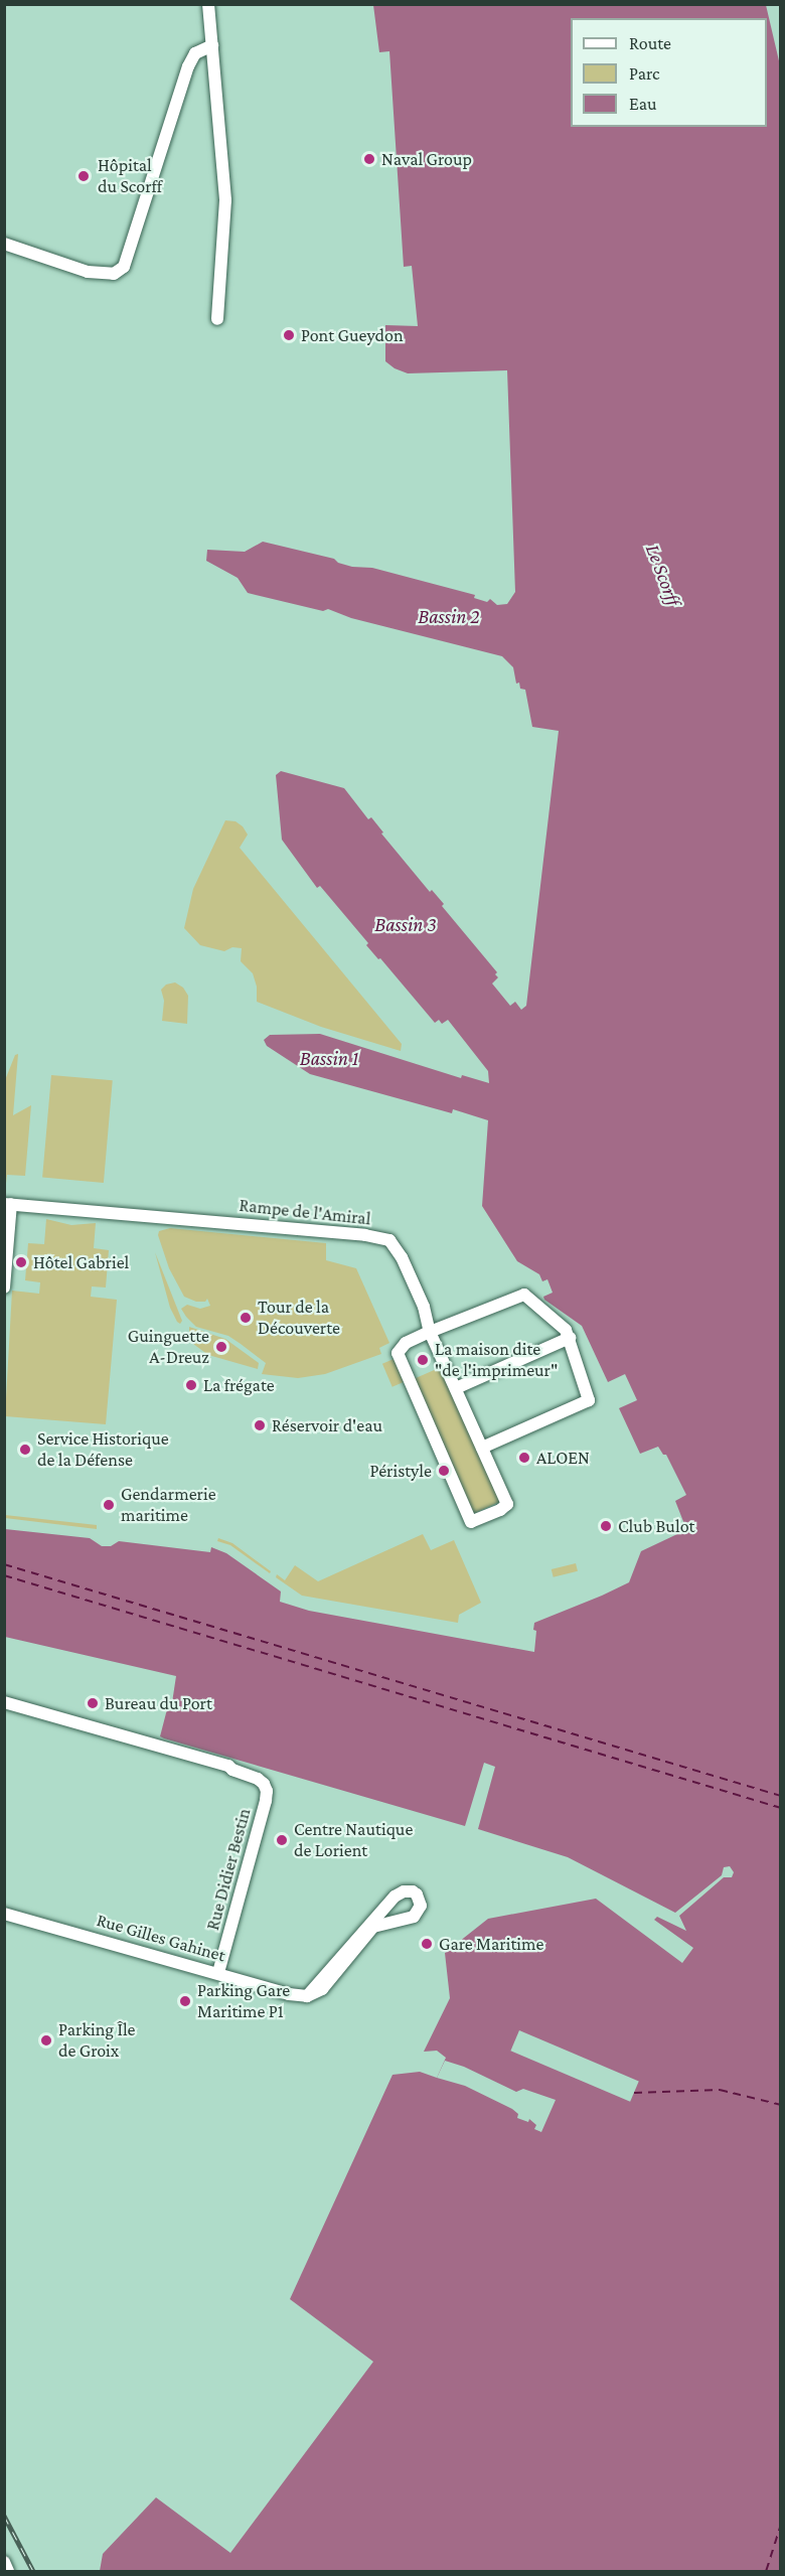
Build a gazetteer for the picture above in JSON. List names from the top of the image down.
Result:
{
  "streets": {
    "street": ["Rampe de l'Amiral", "Rue Didier Bestin", "Rue Gilles Gahinet"]
  },
  "crossings": [
    ["Rue Didier Bestin", "Rue Gilles Gahinet"]
  ],
  "water": [
    "Le Scorff",
    "Bassin 2",
    "Bassin 3",
    "Bassin 1"
  ],
  "places": [
    "Naval Group",
    "Hôpital du Scorff",
    "Pont Gueydon",
    "Hôtel Gabriel",
    "Tour de la Découverte",
    "Guinguette A-Dreuz",
    "La maison dite \"de l'imprimeur\"",
    "La frégate",
    "Réservoir d'eau",
    "Service Historique de la Défense",
    "ALOEN",
    "Péristyle",
    "Gendarmerie maritime",
    "Club Bulot",
    "Bureau du Port",
    "Centre Nautique de Lorient",
    "Gare Maritime",
    "Parking Gare Maritime P1",
    "Parking Île de Groix"
  ],
  "legend": ["Route", "Parc", "Eau"]
}
